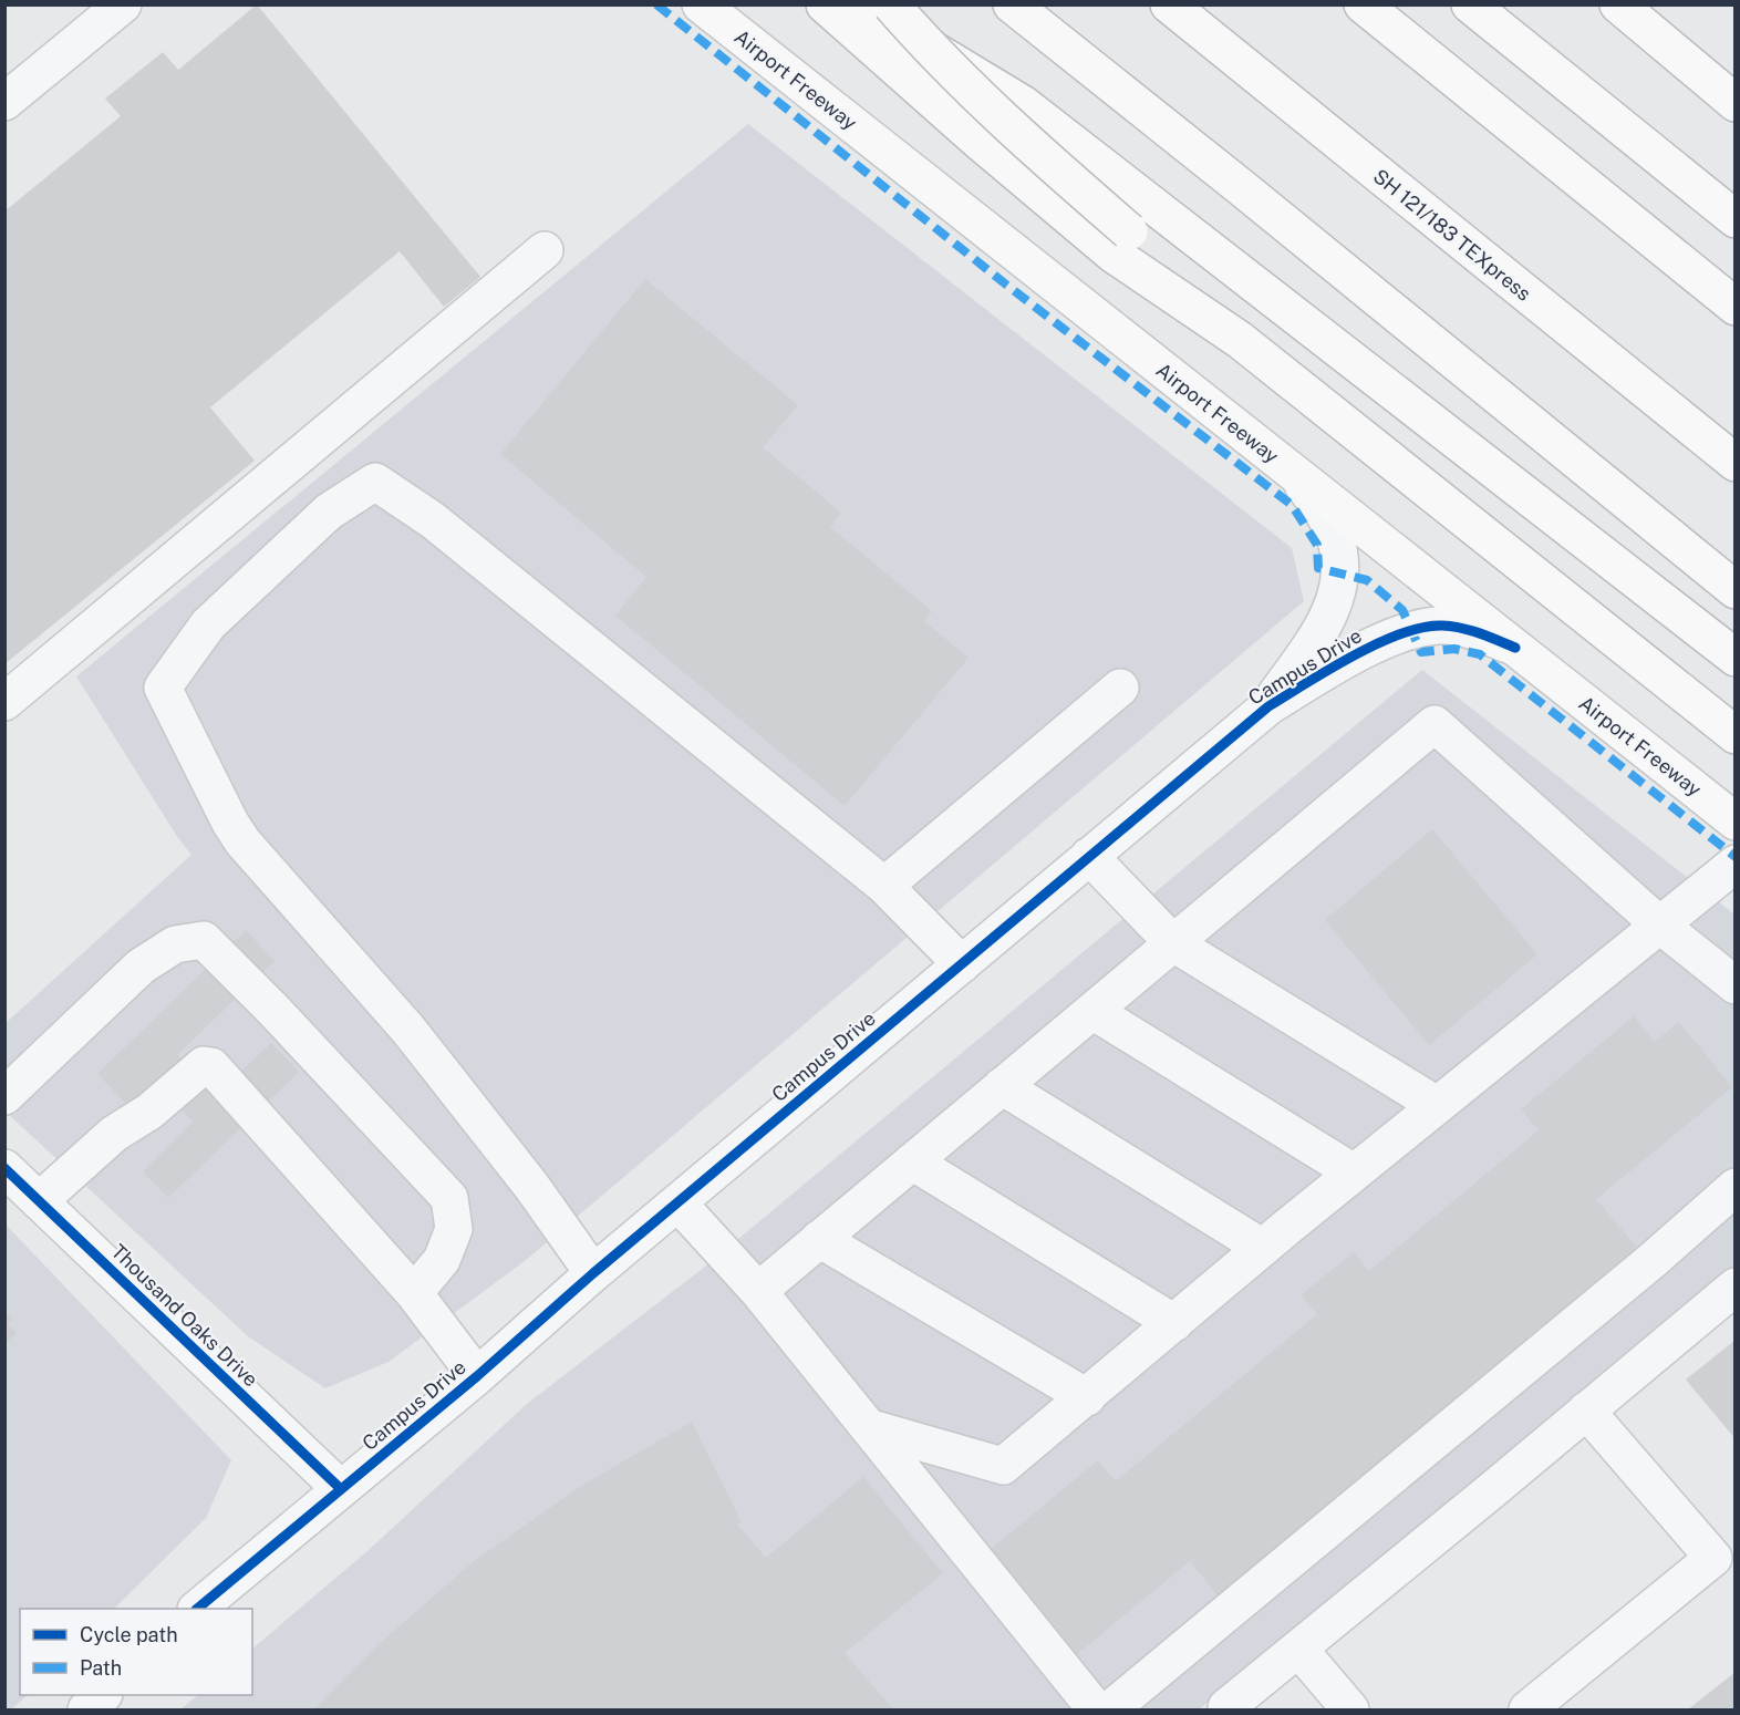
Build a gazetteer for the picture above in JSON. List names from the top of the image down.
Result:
{
  "streets": {
    "main road": ["Airport Freeway", "SH 121/183 TEXpress"],
    "street": ["Campus Drive", "Thousand Oaks Drive"]
  },
  "crossings": [
    ["Airport Freeway", "Campus Drive"],
    ["Campus Drive", "Thousand Oaks Drive"]
  ],
  "legend": ["Cycle path", "Path"]
}
